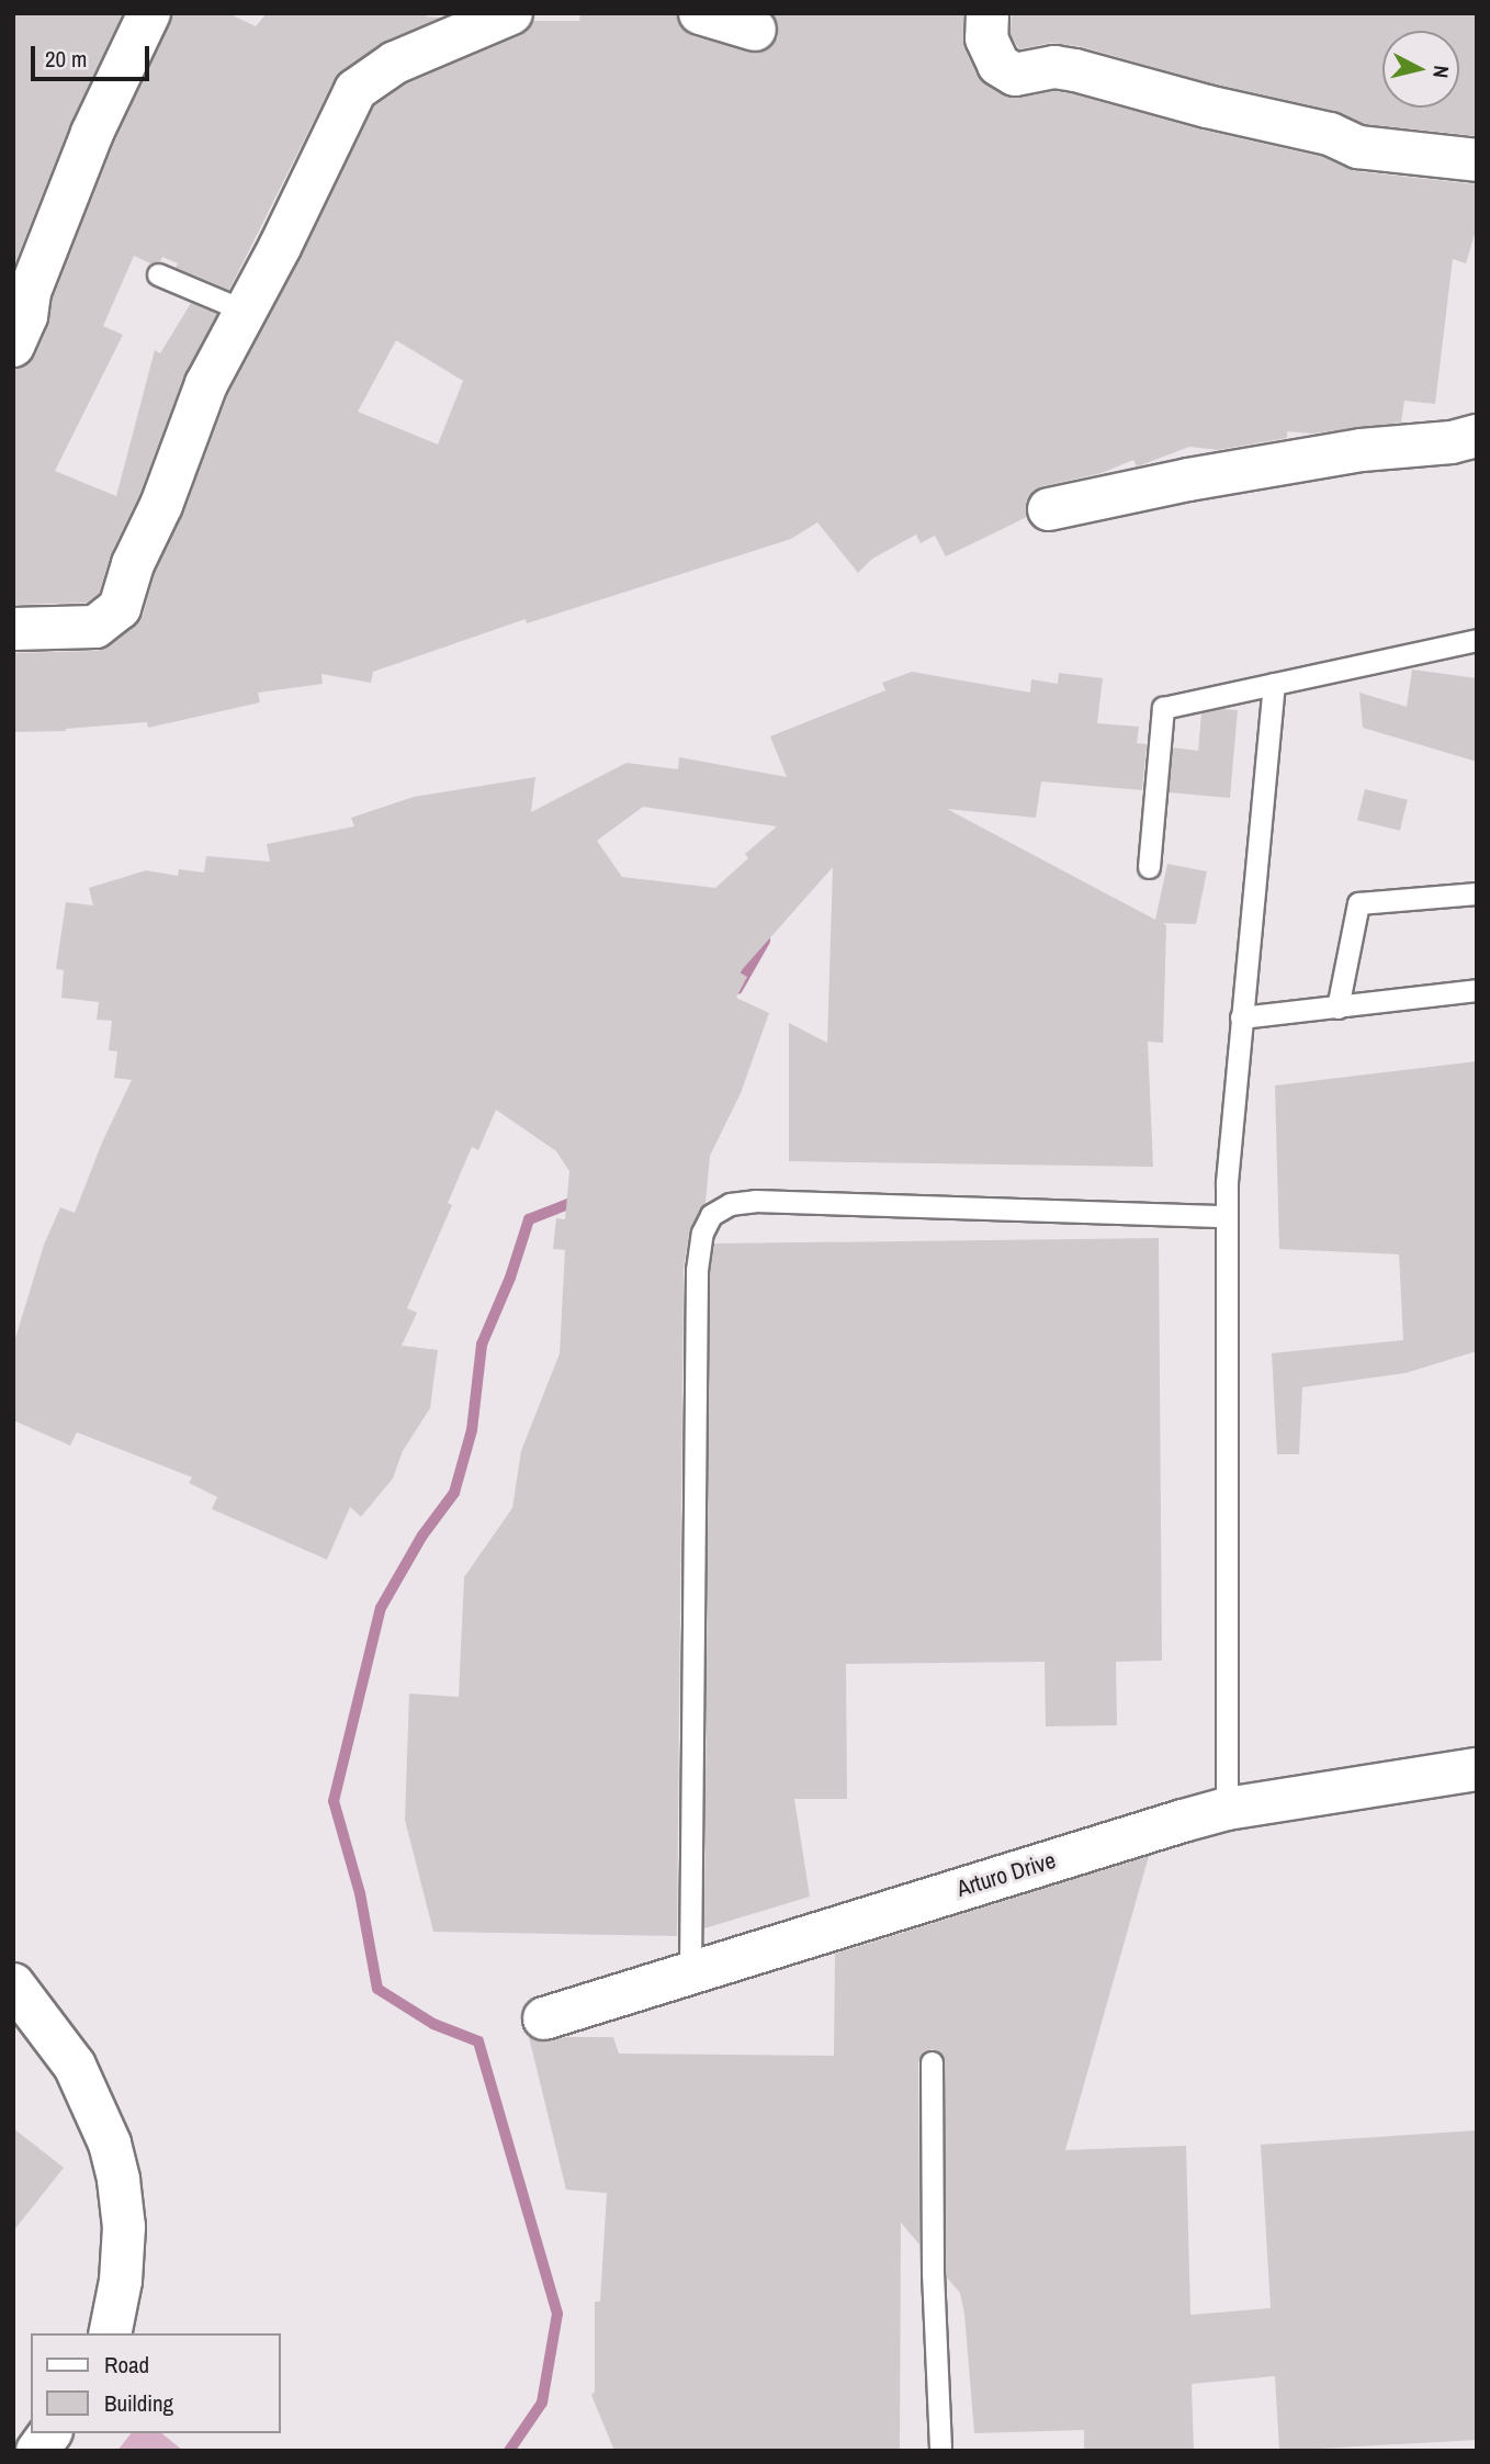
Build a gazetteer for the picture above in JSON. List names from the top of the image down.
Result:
{
  "streets": {
    "street": ["Arturo Drive"]
  },
  "legend": ["Road", "Building"],
  "scale_bar": "20 m",
  "north": "right"
}
